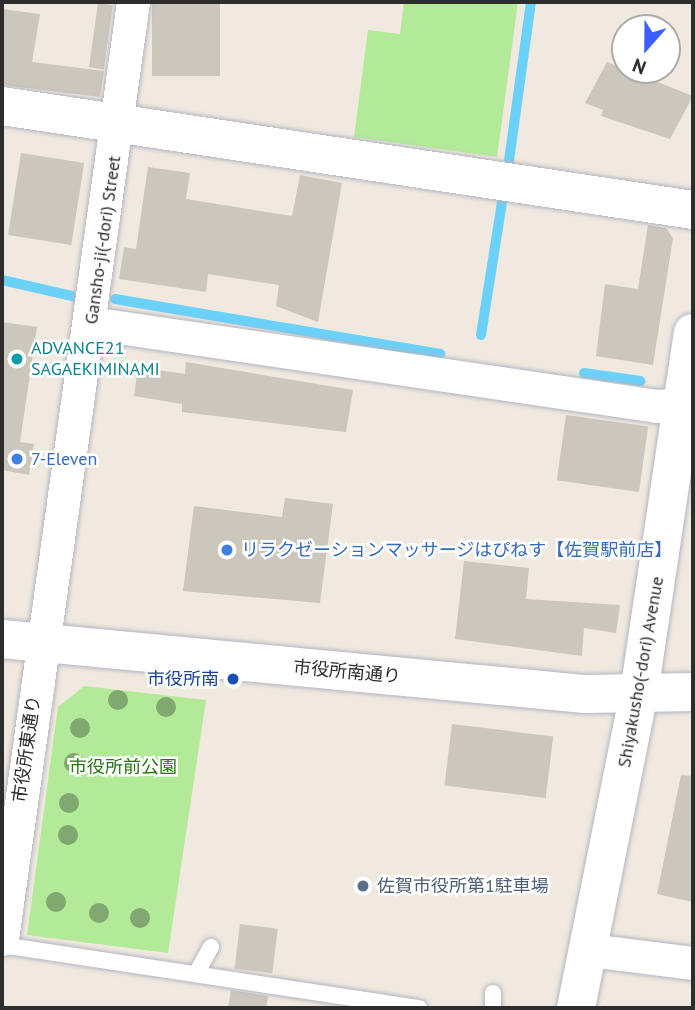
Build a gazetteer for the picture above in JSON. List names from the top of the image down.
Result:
{
  "streets": {
    "street": [
      "Gansho-ji(-dori) Street",
      "市役所南通り",
      "Shiyakusho(-dori) Avenue",
      "市役所東通り"
    ]
  },
  "crossings": [
    ["Gansho-ji(-dori) Street", "市役所南通り"],
    ["Gansho-ji(-dori) Street", "市役所東通り"],
    ["市役所南通り", "Shiyakusho(-dori) Avenue"],
    ["市役所南通り", "市役所東通り"]
  ],
  "parks": ["市役所前公園"],
  "places": [
    "ADVANCE21 SAGAEKIMINAMI",
    "7-Eleven",
    "リラクゼーションマッサージはぴねす【佐賀駅前店】",
    "市役所南",
    "佐賀市役所第1駐車場"
  ],
  "north": "bottom"
}
